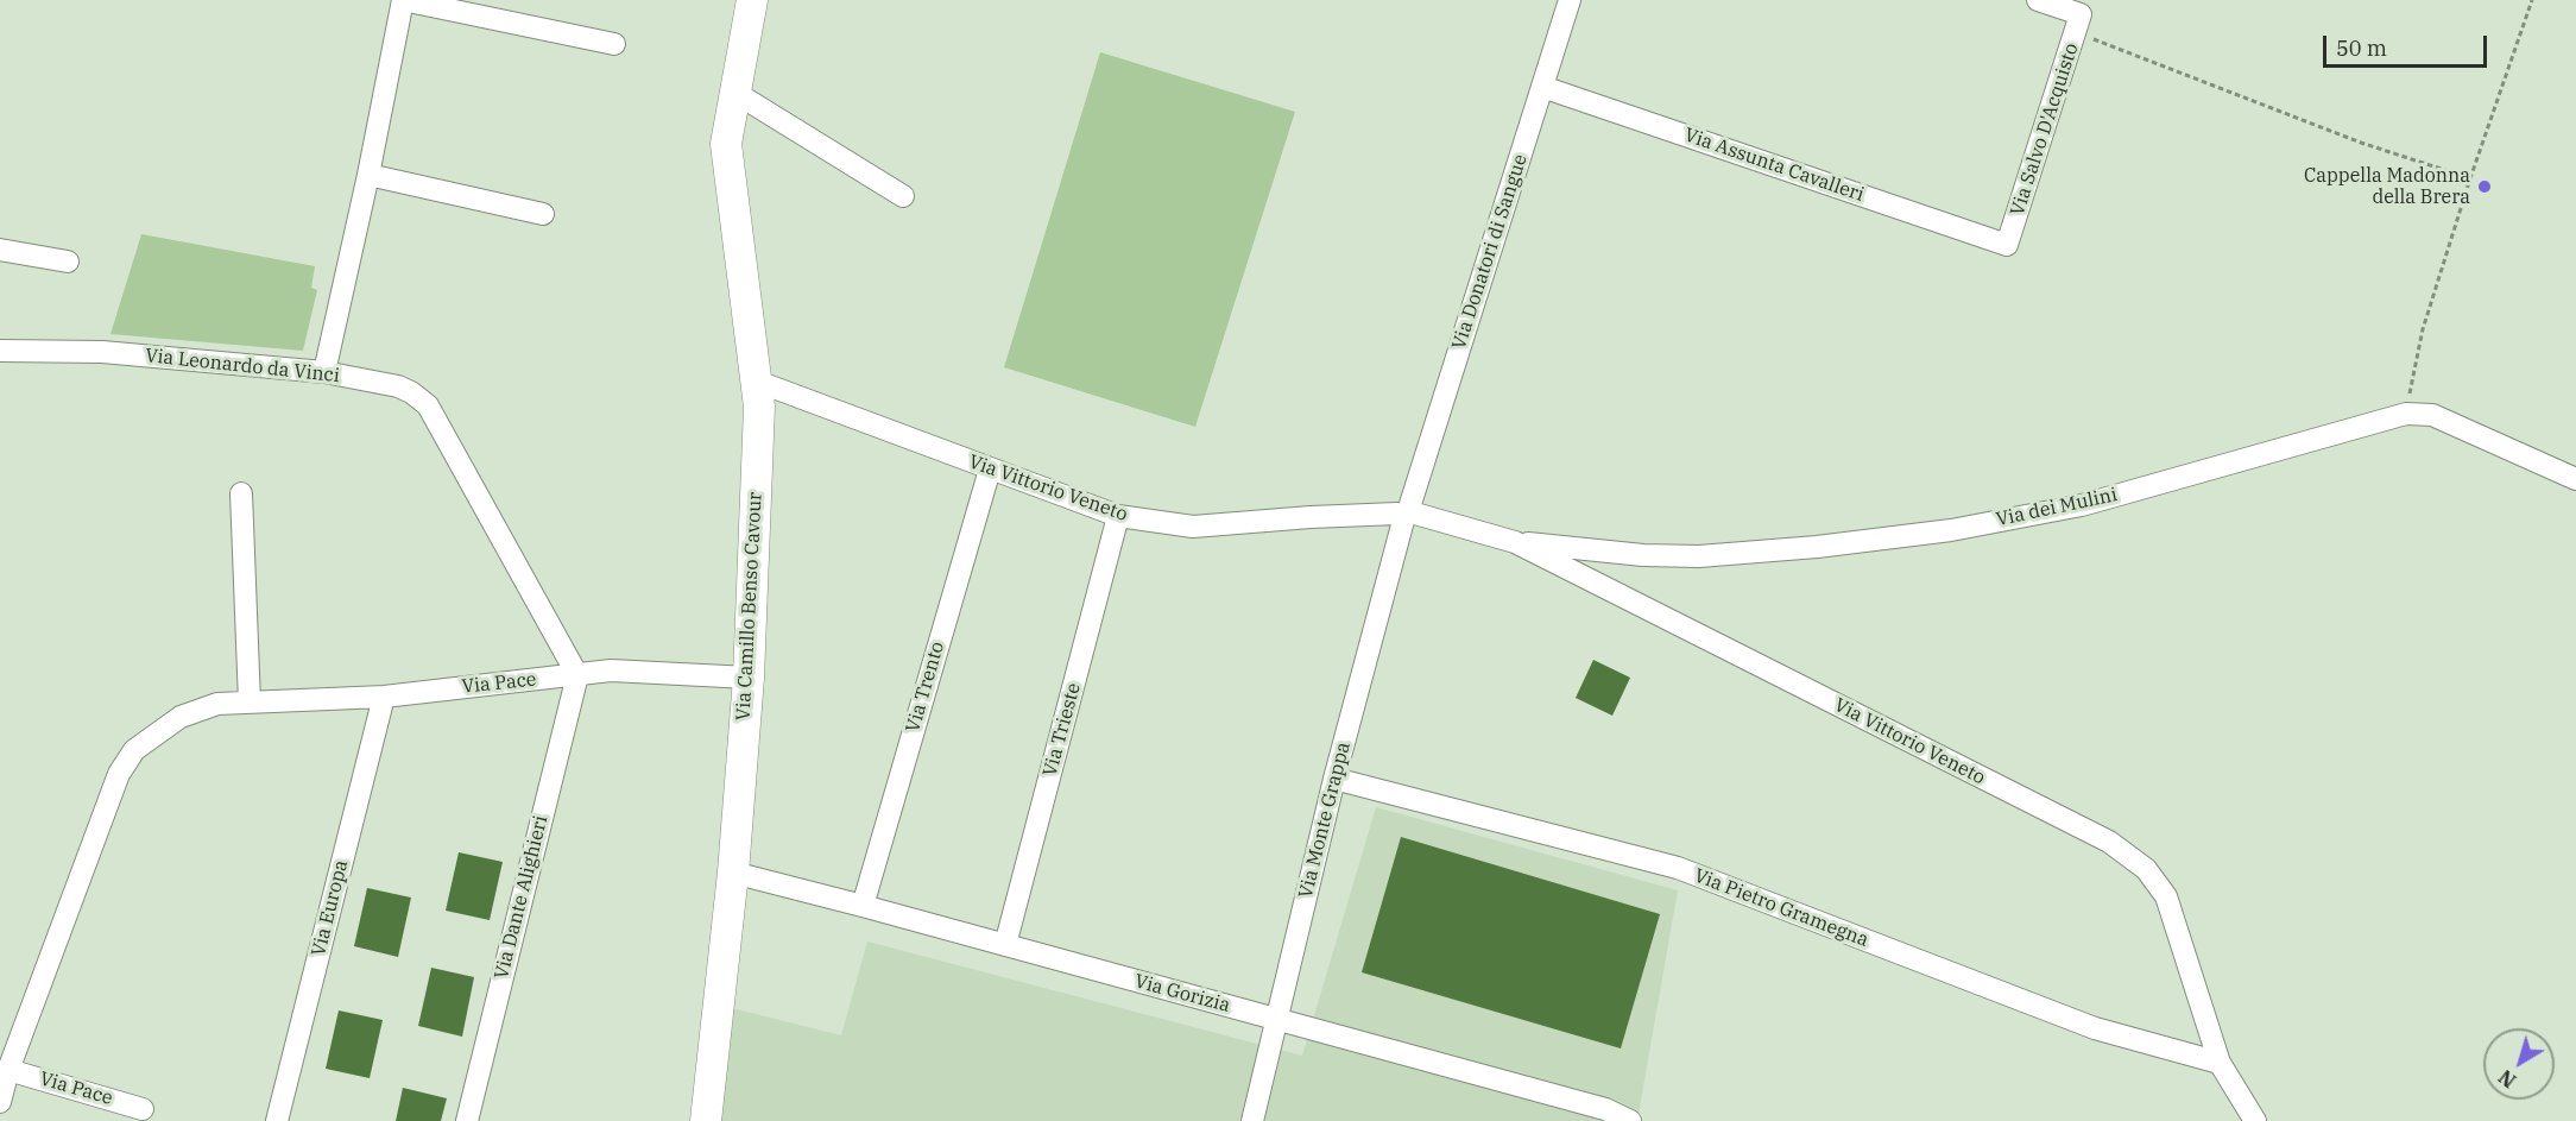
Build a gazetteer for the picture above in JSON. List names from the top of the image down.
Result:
{
  "streets": {
    "street": [
      "Via Salvo D'Acquisto",
      "Via Assunta Cavalleri",
      "Via Donatori di Sangue",
      "Via Leonardo da Vinci",
      "Via Vittorio Veneto",
      "Via dei Mulini",
      "Via Camillo Benso Cavour",
      "Via Pace",
      "Via Trento",
      "Via Trieste",
      "Via Monte Grappa",
      "Via Dante Alighieri",
      "Via Europa",
      "Via Pietro Gramegna",
      "Via Gorizia"
    ]
  },
  "crossings": [
    ["Via Salvo D'Acquisto", "Via Assunta Cavalleri"],
    ["Via Assunta Cavalleri", "Via Donatori di Sangue"],
    ["Via Donatori di Sangue", "Via Vittorio Veneto"],
    ["Via Donatori di Sangue", "Via Monte Grappa"],
    ["Via Leonardo da Vinci", "Via Pace"],
    ["Via Leonardo da Vinci", "Via Dante Alighieri"],
    ["Via Vittorio Veneto", "Via dei Mulini"],
    ["Via Vittorio Veneto", "Via Camillo Benso Cavour"],
    ["Via Vittorio Veneto", "Via Trento"],
    ["Via Vittorio Veneto", "Via Trieste"],
    ["Via Vittorio Veneto", "Via Monte Grappa"],
    ["Via Vittorio Veneto", "Via Pietro Gramegna"],
    ["Via Camillo Benso Cavour", "Via Pace"],
    ["Via Camillo Benso Cavour", "Via Gorizia"],
    ["Via Pace", "Via Dante Alighieri"],
    ["Via Pace", "Via Europa"],
    ["Via Trento", "Via Gorizia"],
    ["Via Trieste", "Via Gorizia"],
    ["Via Monte Grappa", "Via Pietro Gramegna"],
    ["Via Monte Grappa", "Via Gorizia"]
  ],
  "places": ["Cappella Madonna della Brera"],
  "scale_bar": "50 m",
  "north": "bottom left"
}
